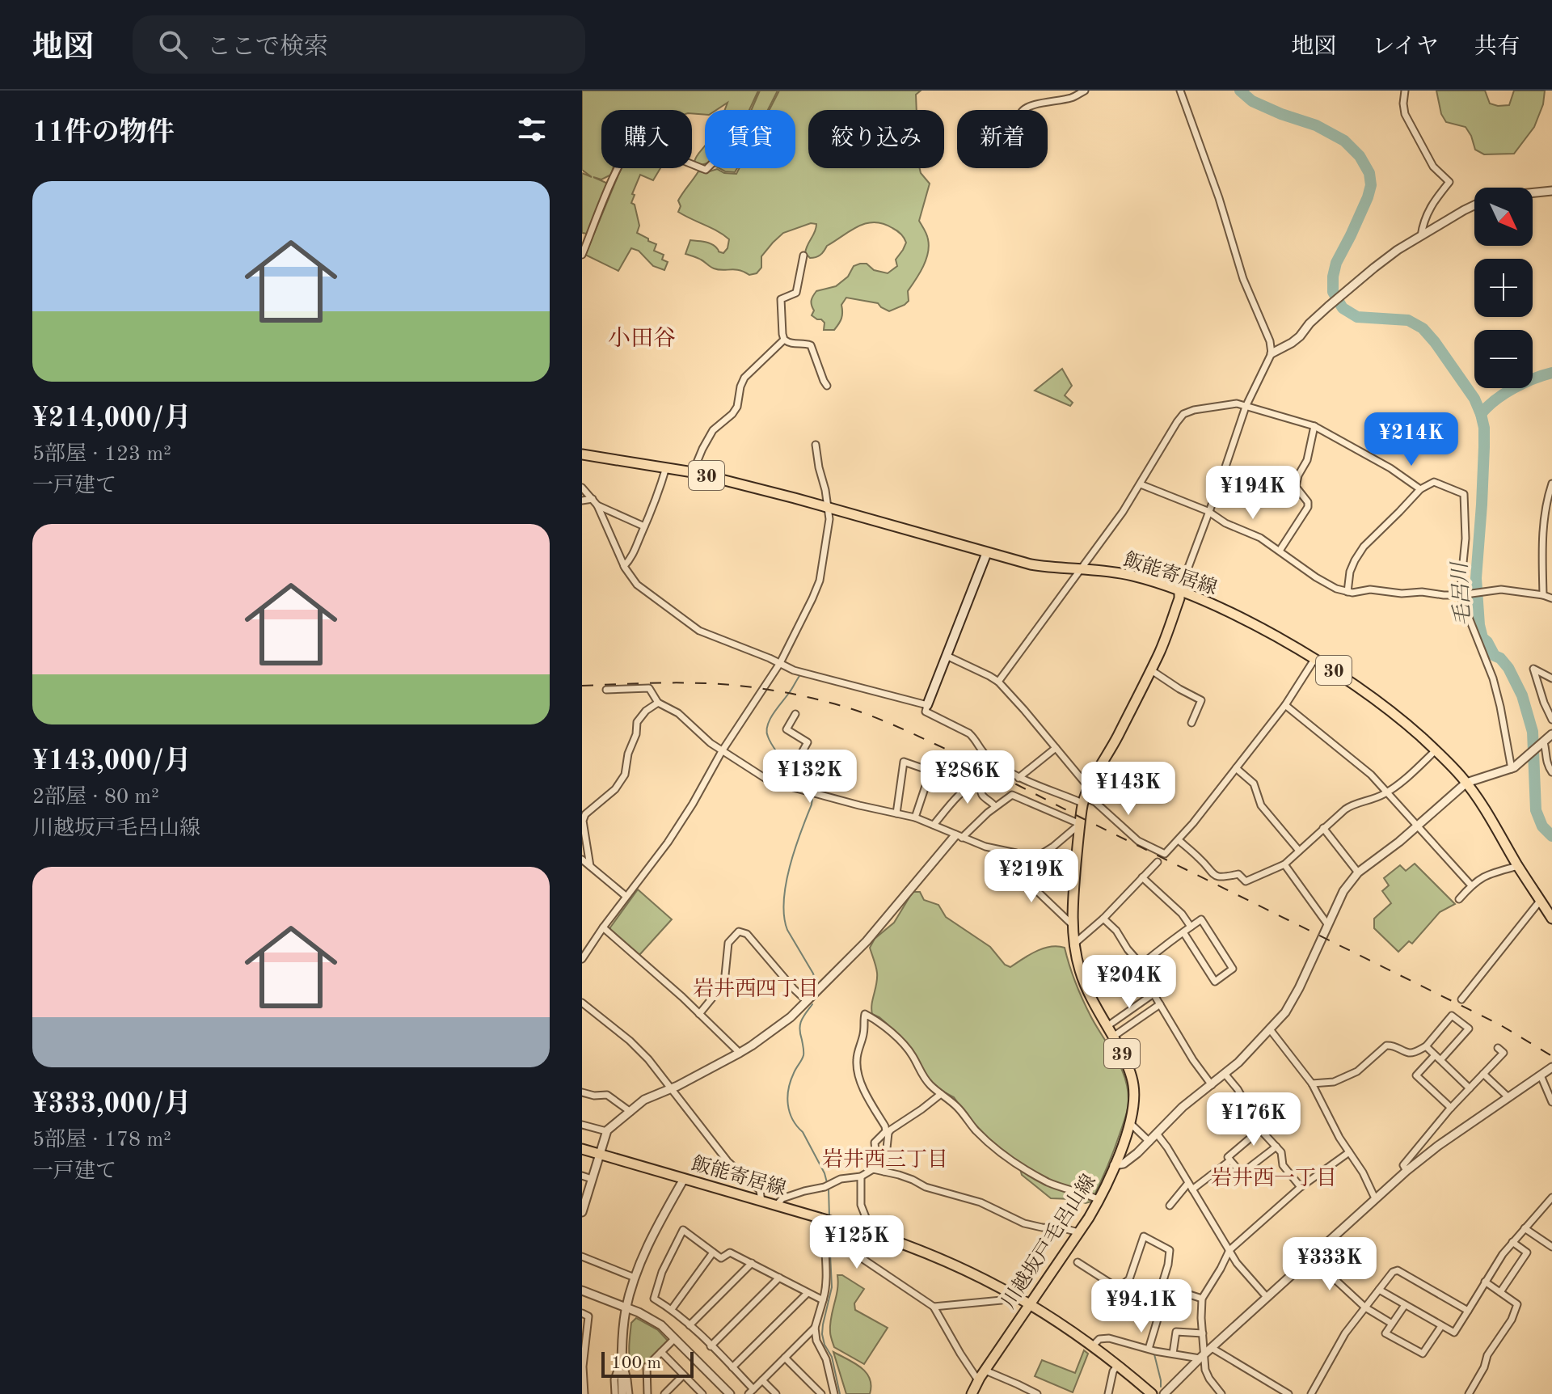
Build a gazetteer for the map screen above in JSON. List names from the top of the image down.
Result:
{
  "streets": {
    "main road": [
      "30",
      "飯能寄居線",
      "39",
      "川越坂戸毛呂山線"
    ]
  },
  "crossings": [
    ["飯能寄居線", "川越坂戸毛呂山線"]
  ],
  "districts": [
    "小田谷",
    "岩井西四丁目",
    "岩井西三丁目",
    "岩井西一丁目"
  ],
  "water": ["毛呂川"],
  "scale_bar": "100 m",
  "north": "bottom right",
  "page": {
    "header": "地図",
    "search": "ここで検索",
    "nav": ["地図", "レイヤ", "共有"],
    "heading": "11件の物件",
    "chip": [
      "購入",
      "賃貸",
      "絞り込み",
      "新着"
    ],
    "list": [
      {
        "name": "¥214,000/月",
        "note": "5部屋 · 123 m² · 一戸建て"
      },
      {
        "name": "¥143,000/月",
        "note": "2部屋 · 80 m² · 川越坂戸毛呂山線"
      },
      {
        "name": "¥333,000/月",
        "note": "5部屋 · 178 m² · 一戸建て"
      }
    ],
    "map_buttons": ["+", "−"],
    "price": [
      "¥214K",
      "¥194K",
      "¥132K",
      "¥286K",
      "¥143K",
      "¥219K",
      "¥204K",
      "¥176K",
      "¥125K",
      "¥333K",
      "¥94.1K"
    ],
    "scale": "100 m"
  }
}
